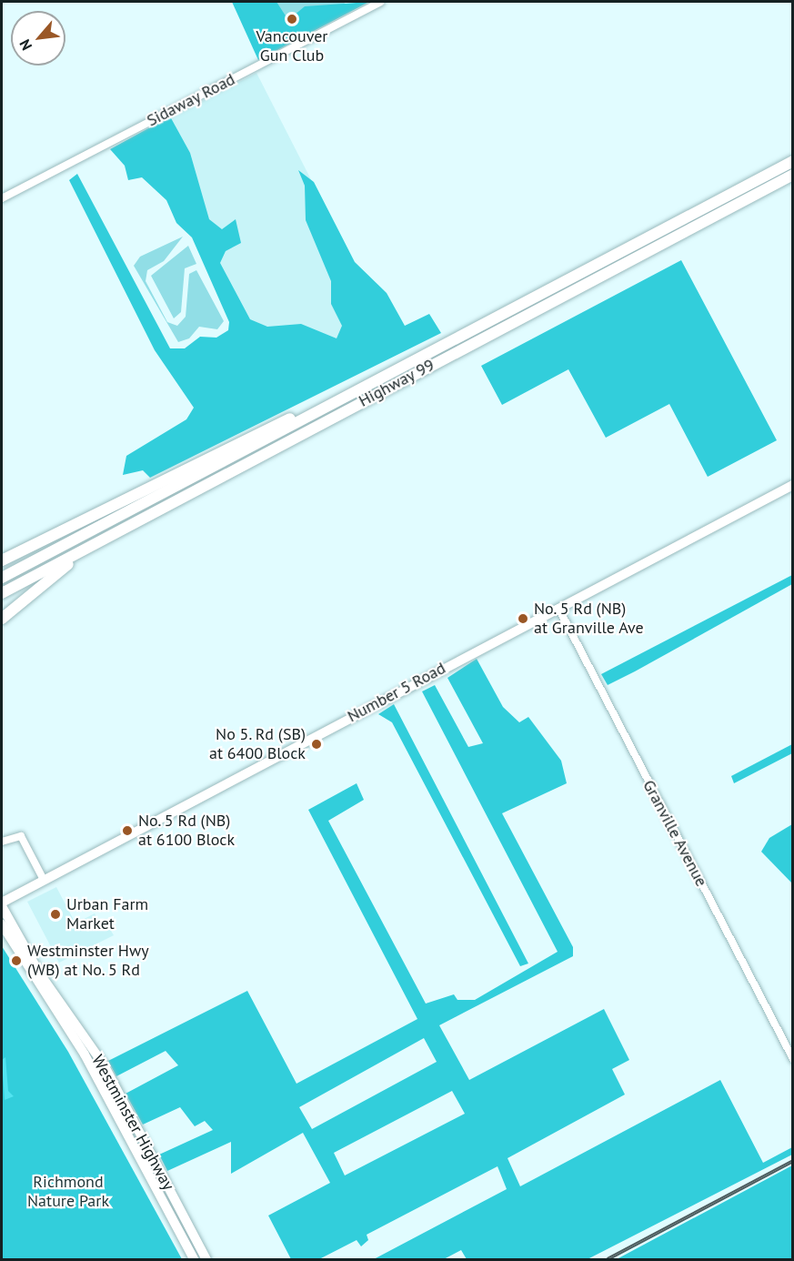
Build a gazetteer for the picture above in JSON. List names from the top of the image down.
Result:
{
  "streets": {
    "highway": ["Highway 99"],
    "main road": ["Number 5 Road", "Westminster Highway"],
    "street": ["Sidaway Road", "Granville Avenue"]
  },
  "crossings": [
    ["Number 5 Road", "Granville Avenue"],
    ["Number 5 Road", "Westminster Highway"]
  ],
  "parks": ["Richmond Nature Park"],
  "places": [
    "Vancouver Gun Club",
    "No. 5 Rd (NB) at Granville Ave",
    "No 5. Rd (SB) at 6400 Block",
    "No. 5 Rd (NB) at 6100 Block",
    "Urban Farm Market",
    "Westminster Hwy (WB) at No. 5 Rd"
  ],
  "north": "bottom left"
}
